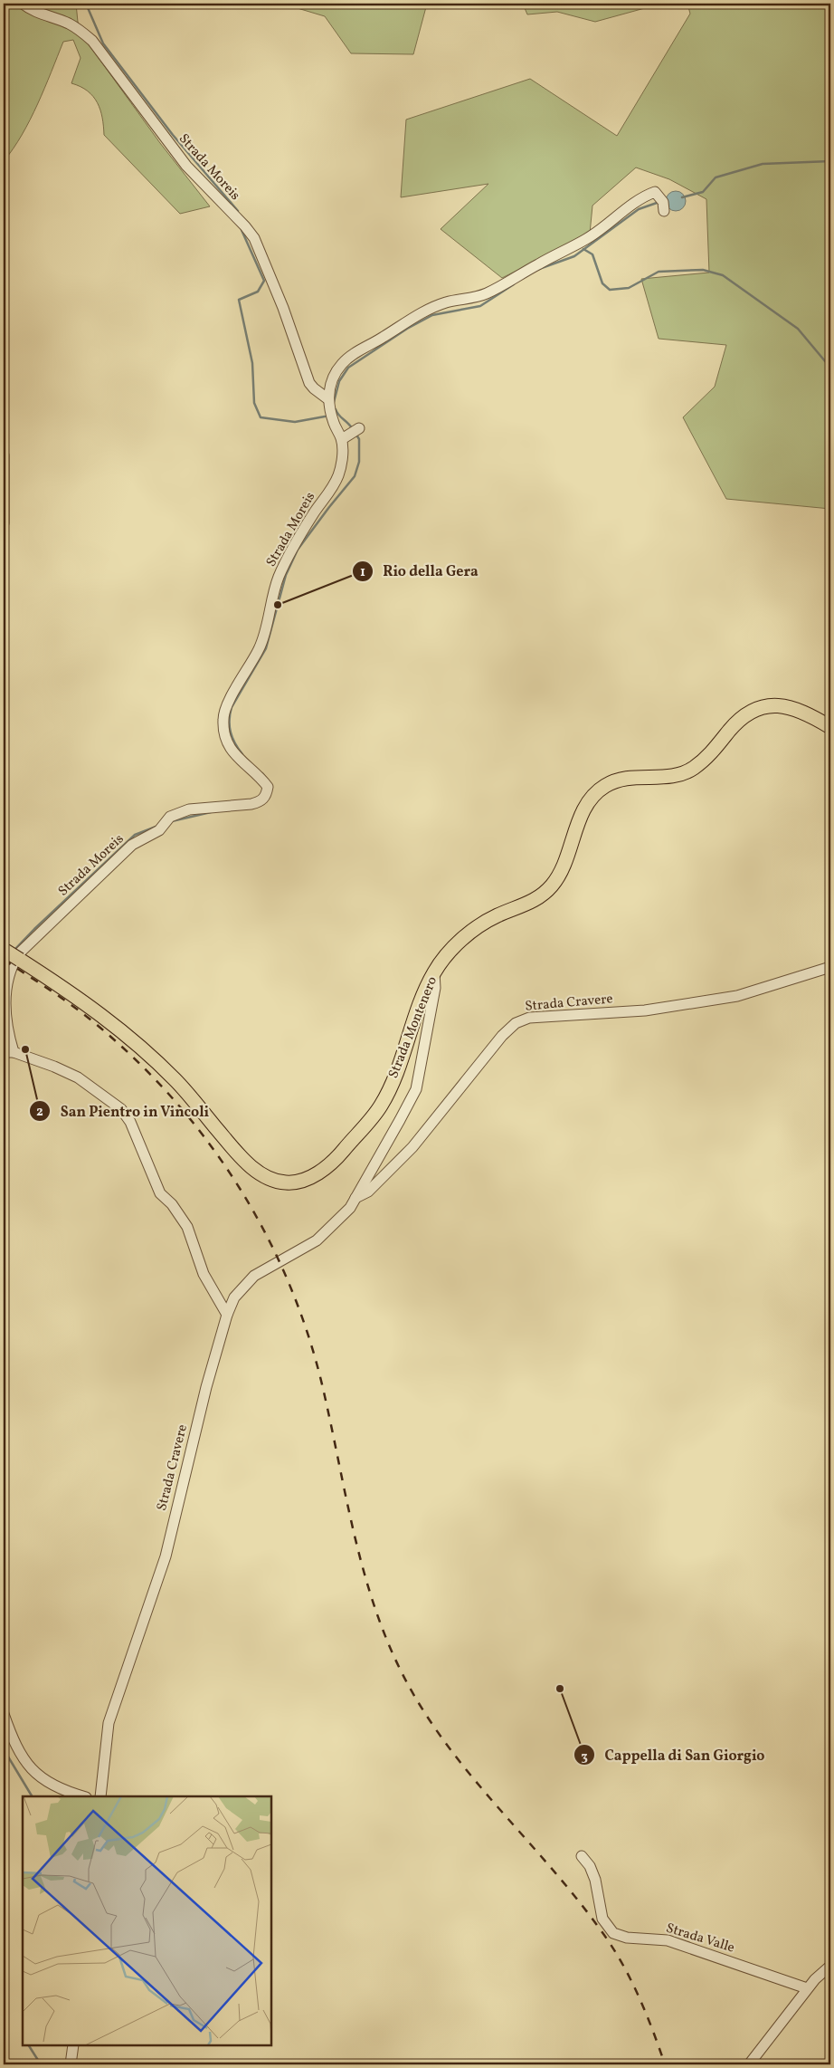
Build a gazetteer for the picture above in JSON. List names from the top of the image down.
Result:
{
  "streets": {
    "main road": ["Strada Montenero"],
    "street": ["Strada Moreis", "Strada Cravere", "Strada Valle"]
  },
  "crossings": [
    ["Strada Moreis", "Strada Cravere"],
    ["Strada Cravere", "Strada Montenero"]
  ],
  "places": ["Rio della Gera", "San Pientro in Vincoli", "Cappella di San Giorgio"]
}
